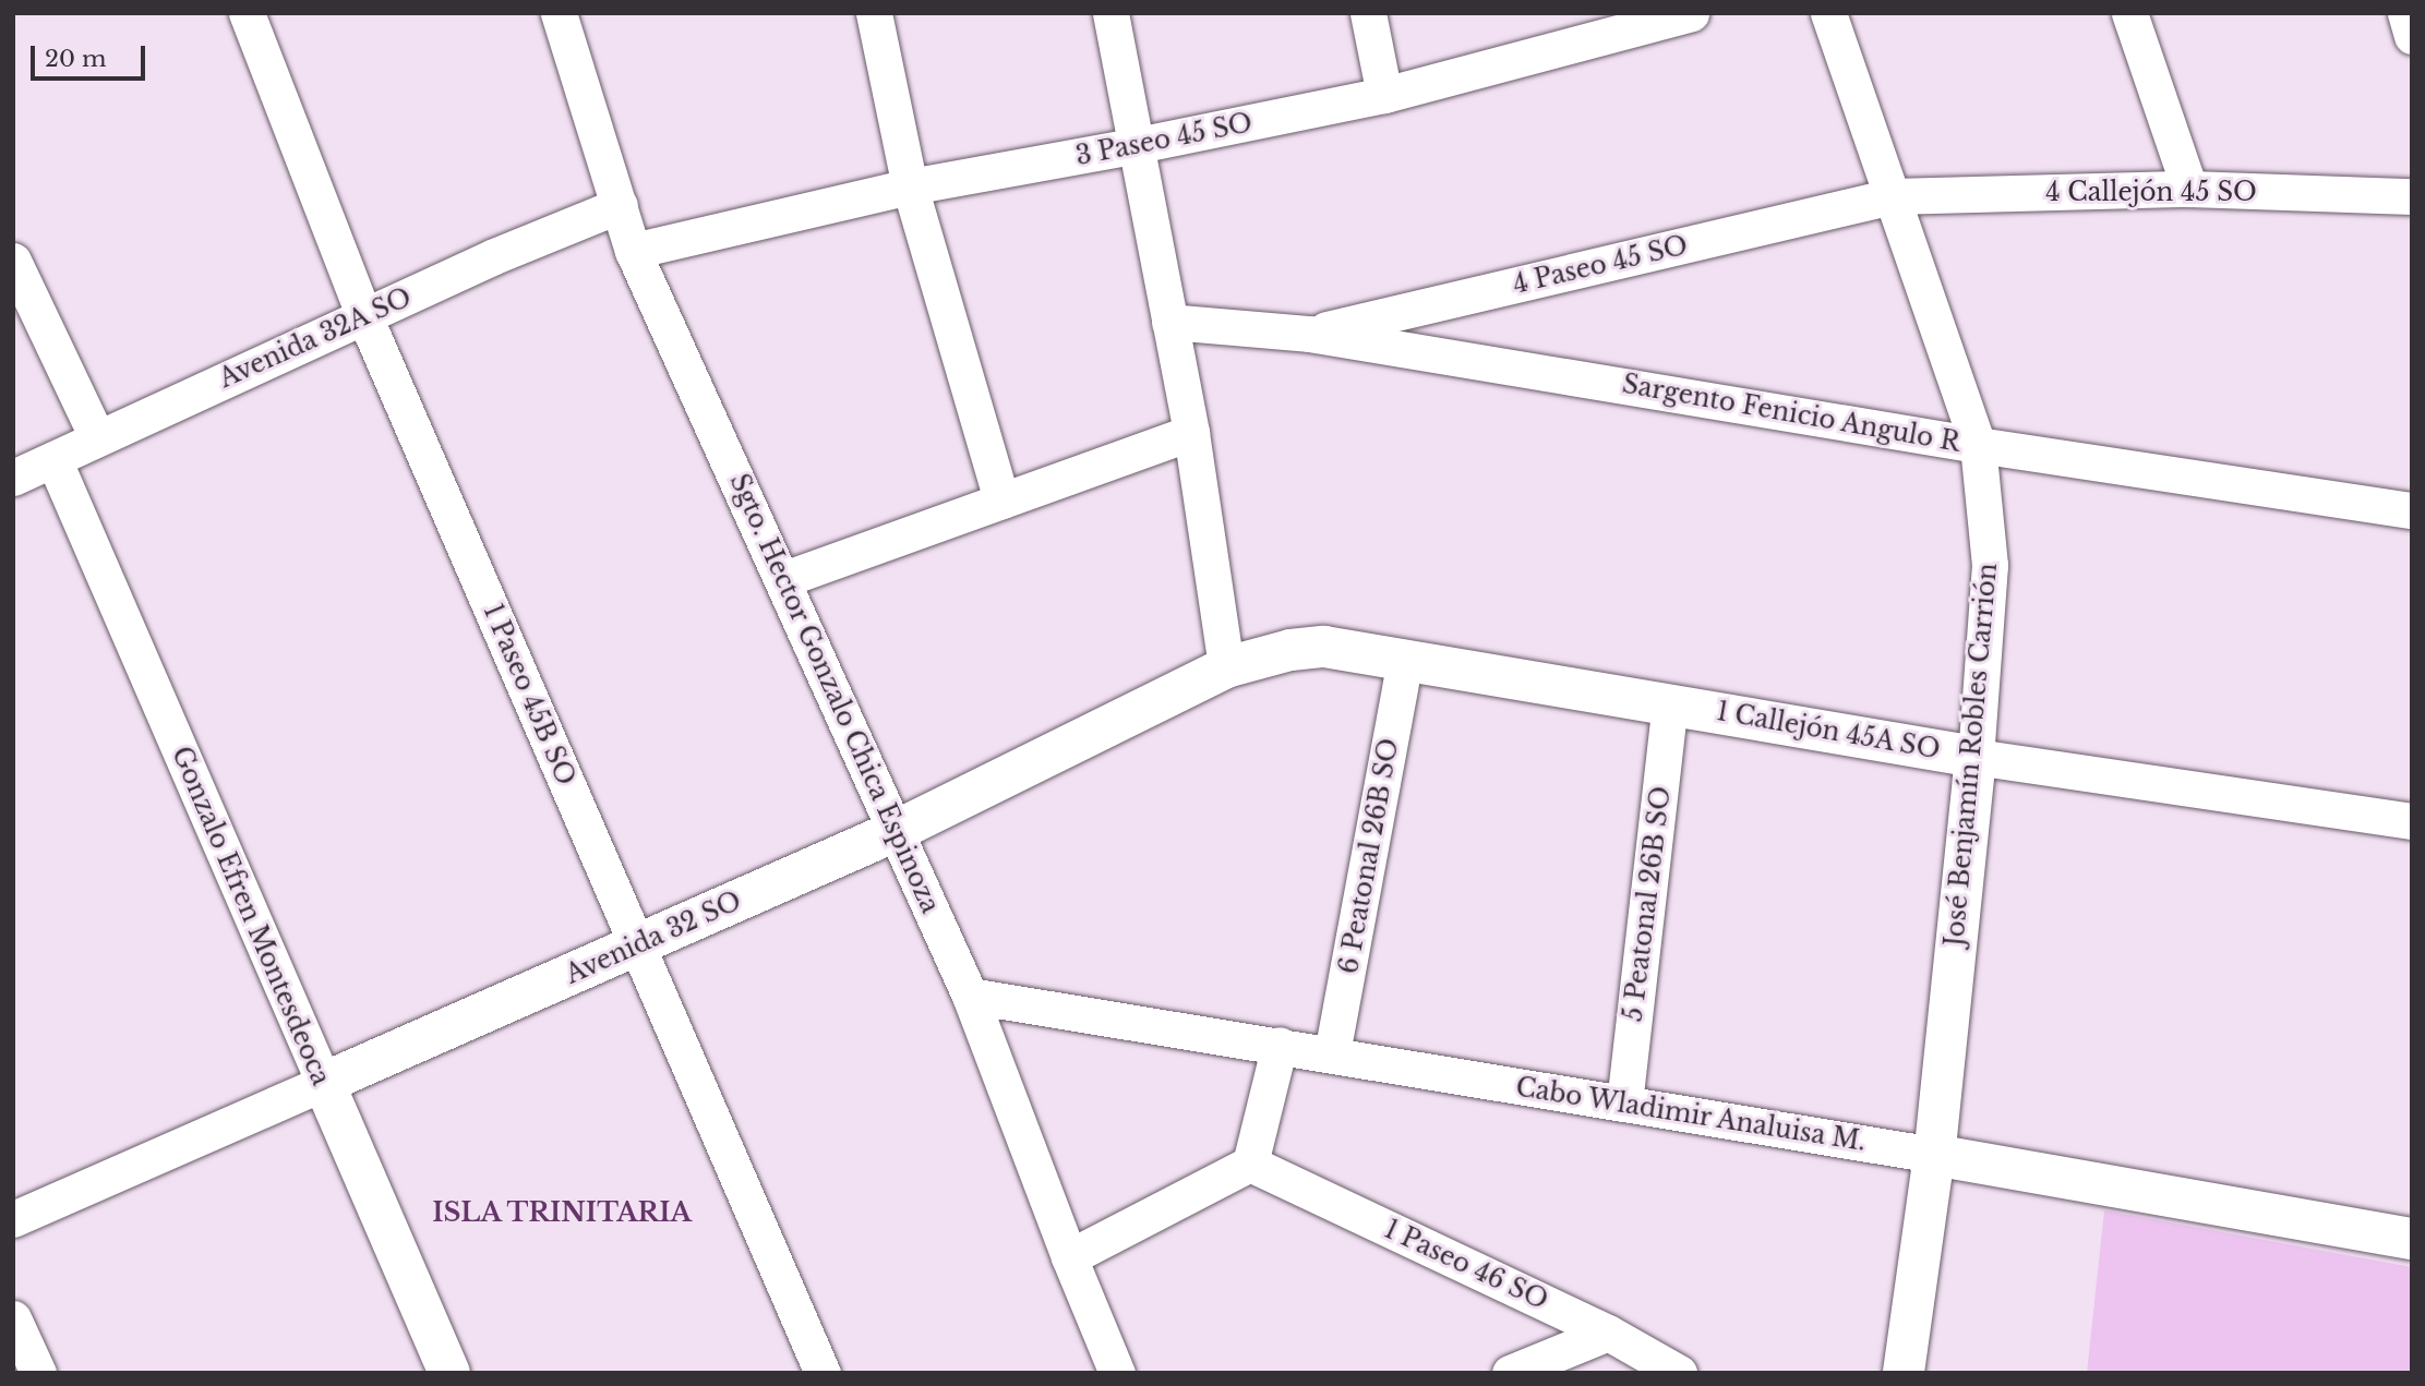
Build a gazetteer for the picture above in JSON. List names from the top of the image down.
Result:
{
  "streets": {
    "street": [
      "3 Paseo 45 SO",
      "4 Callejón 45 SO",
      "4 Paseo 45 SO",
      "Avenida 32A SO",
      "Sargento Fenicio Angulo R",
      "Sgto. Hector Gonzalo Chica Espinoza",
      "1 Paseo 45B SO",
      "1 Callejón 45A SO",
      "José Benjamín Robles Carrión",
      "6 Peatonal 26B SO",
      "5 Peatonal 26B SO",
      "Gonzalo Efren Montesdeoca",
      "Avenida 32 SO",
      "Cabo Wladimir Analuisa M.",
      "1 Paseo 46 SO"
    ]
  },
  "crossings": [
    ["3 Paseo 45 SO", "Sgto. Hector Gonzalo Chica Espinoza"],
    ["4 Callejón 45 SO", "4 Paseo 45 SO"],
    ["4 Callejón 45 SO", "José Benjamín Robles Carrión"],
    ["4 Paseo 45 SO", "Sargento Fenicio Angulo R"],
    ["4 Paseo 45 SO", "José Benjamín Robles Carrión"],
    ["Avenida 32A SO", "Sgto. Hector Gonzalo Chica Espinoza"],
    ["Avenida 32A SO", "1 Paseo 45B SO"],
    ["Avenida 32A SO", "Gonzalo Efren Montesdeoca"],
    ["Sargento Fenicio Angulo R", "José Benjamín Robles Carrión"],
    ["Sgto. Hector Gonzalo Chica Espinoza", "Avenida 32 SO"],
    ["Sgto. Hector Gonzalo Chica Espinoza", "Cabo Wladimir Analuisa M."],
    ["1 Paseo 45B SO", "Avenida 32 SO"],
    ["1 Callejón 45A SO", "José Benjamín Robles Carrión"],
    ["1 Callejón 45A SO", "6 Peatonal 26B SO"],
    ["1 Callejón 45A SO", "5 Peatonal 26B SO"],
    ["1 Callejón 45A SO", "Avenida 32 SO"],
    ["José Benjamín Robles Carrión", "Cabo Wladimir Analuisa M."],
    ["6 Peatonal 26B SO", "Cabo Wladimir Analuisa M."],
    ["5 Peatonal 26B SO", "Cabo Wladimir Analuisa M."],
    ["Gonzalo Efren Montesdeoca", "Avenida 32 SO"]
  ],
  "districts": ["ISLA TRINITARIA"],
  "scale_bar": "20 m"
}
